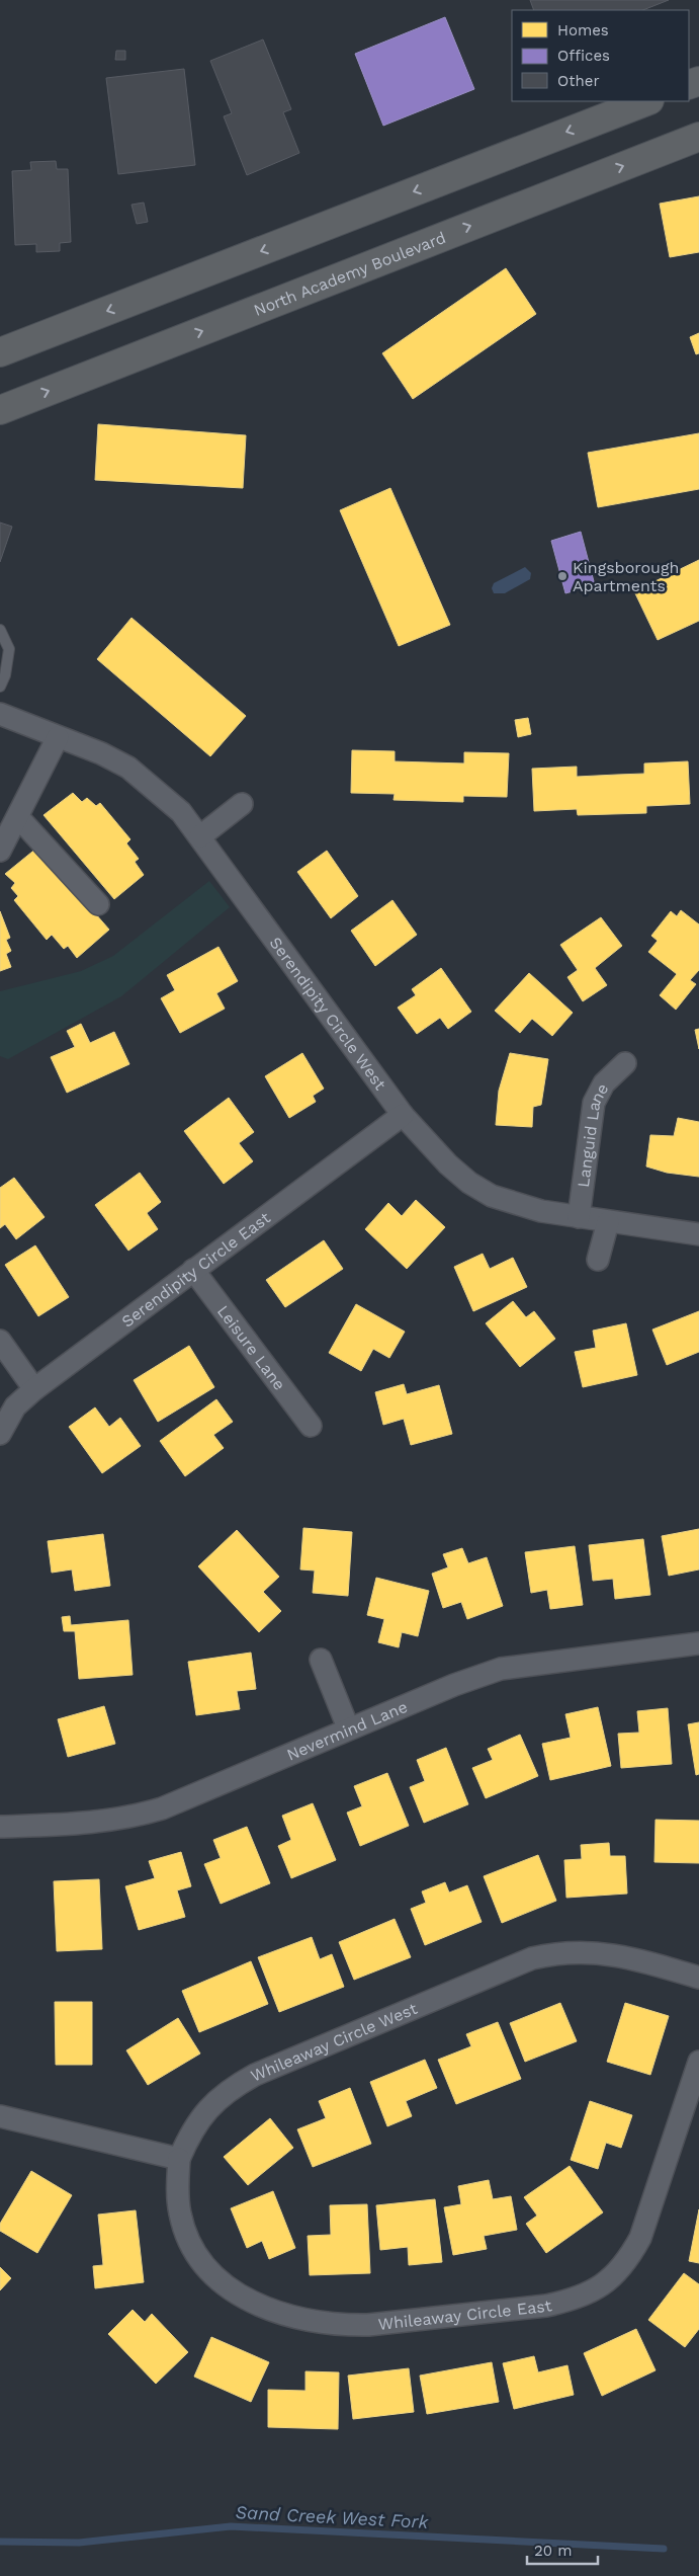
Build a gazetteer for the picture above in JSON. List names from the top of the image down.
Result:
{
  "streets": {
    "highway": ["North Academy Boulevard"],
    "street": [
      "Serendipity Circle West",
      "Languid Lane",
      "Serendipity Circle East",
      "Leisure Lane",
      "Nevermind Lane",
      "Whileaway Circle West",
      "Whileaway Circle East"
    ]
  },
  "crossings": [
    ["Serendipity Circle West", "Languid Lane"],
    ["Serendipity Circle West", "Serendipity Circle East"],
    ["Serendipity Circle East", "Leisure Lane"],
    ["Whileaway Circle West", "Whileaway Circle East"]
  ],
  "water": ["Sand Creek West Fork"],
  "places": ["Kingsborough Apartments"],
  "legend": ["Homes", "Offices", "Other"],
  "scale_bar": "20 m"
}
